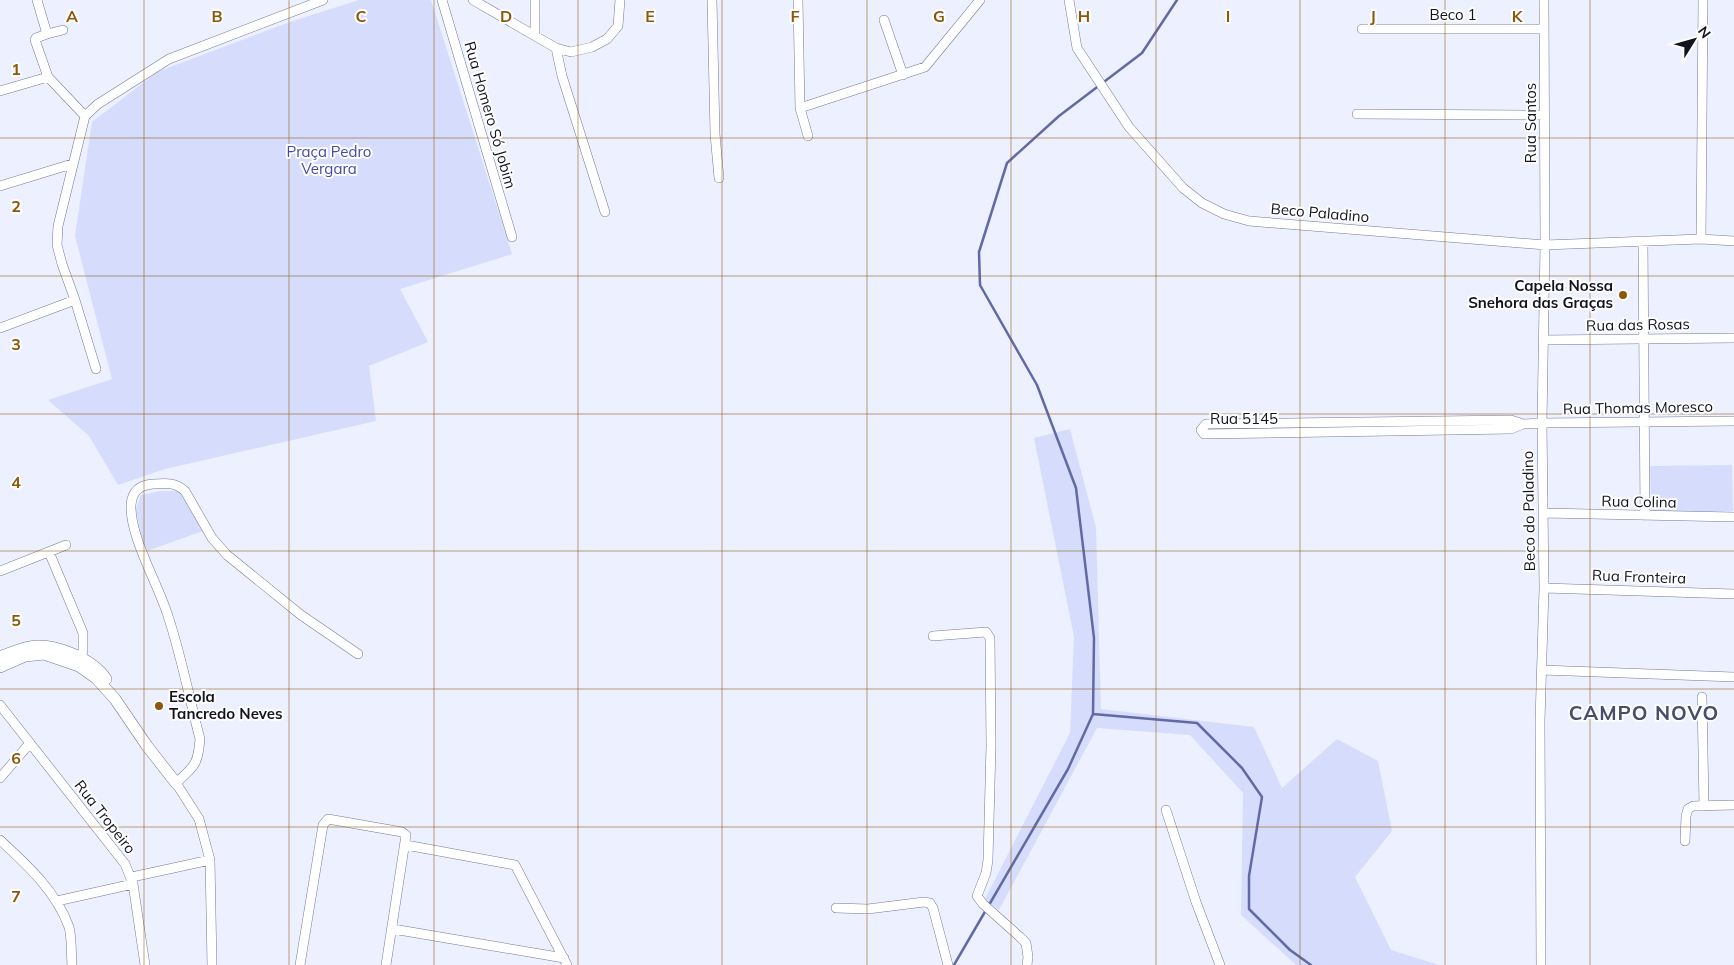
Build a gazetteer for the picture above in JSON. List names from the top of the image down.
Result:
{
  "streets": {
    "street": [
      "Beco 1",
      "Rua Homero Só Jobim",
      "Rua Santos",
      "Beco Paladino",
      "Rua das Rosas",
      "Rua Thomas Moresco",
      "Rua 5145",
      "Rua Colina",
      "Beco do Paladino",
      "Rua Fronteira",
      "Rua Tropeiro"
    ]
  },
  "crossings": [
    ["Beco 1", "Rua Santos"],
    ["Rua Santos", "Beco Paladino"],
    ["Rua Santos", "Beco do Paladino"],
    ["Beco Paladino", "Beco do Paladino"],
    ["Rua das Rosas", "Beco do Paladino"],
    ["Rua Thomas Moresco", "Rua 5145"],
    ["Rua Thomas Moresco", "Beco do Paladino"],
    ["Rua 5145", "Beco do Paladino"],
    ["Rua Colina", "Beco do Paladino"],
    ["Beco do Paladino", "Rua Fronteira"]
  ],
  "districts": ["CAMPO NOVO"],
  "parks": ["Praça Pedro Vergara"],
  "places": ["Capela Nossa Snehora das Graças", "Escola Tancredo Neves"],
  "north": "top right",
  "grid": {
    "columns": [
      "A",
      "B",
      "C",
      "D",
      "E",
      "F",
      "G",
      "H",
      "I",
      "J",
      "K"
    ],
    "rows": [
      "1",
      "2",
      "3",
      "4",
      "5",
      "6",
      "7"
    ]
  }
}
